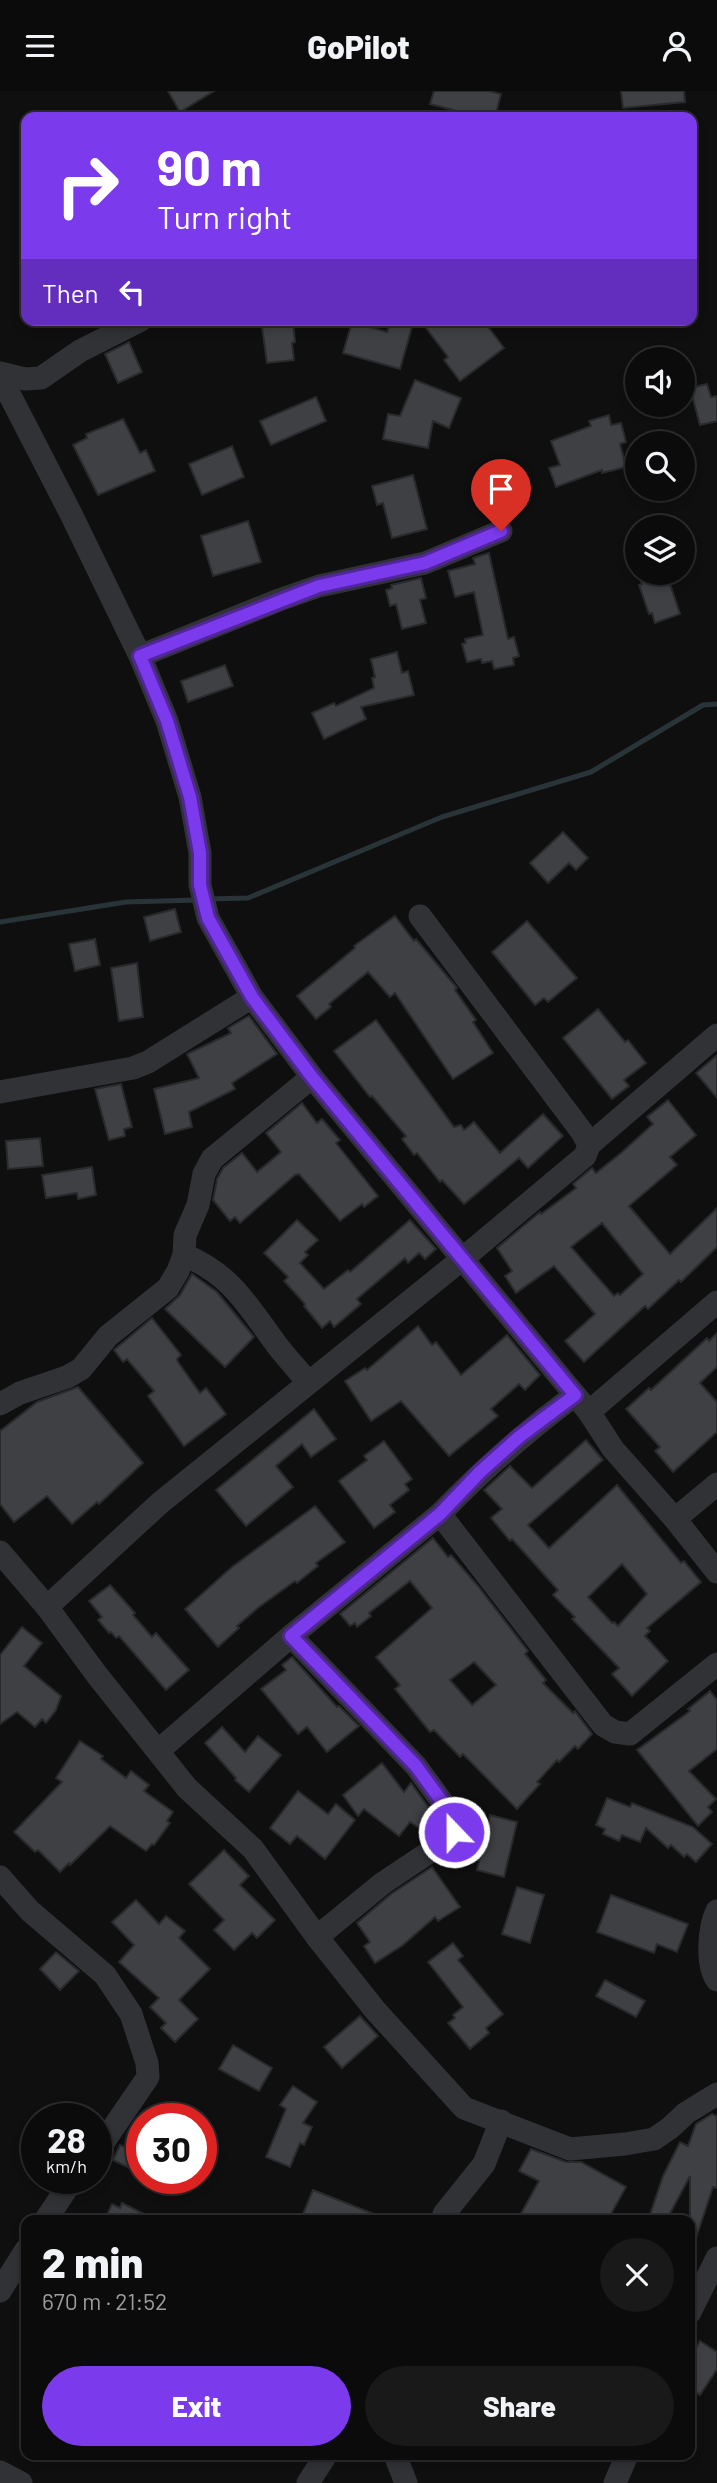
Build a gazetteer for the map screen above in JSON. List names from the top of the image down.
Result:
{
  "page": {
    "header": "GoPilot",
    "turn": ["90 m", "Turn right"],
    "then": "Then",
    "speed": "28 km/h",
    "limit": "30",
    "heading": ["2 min", "670 m · 21:52"],
    "buttons": ["Exit", "Share"]
  }
}
